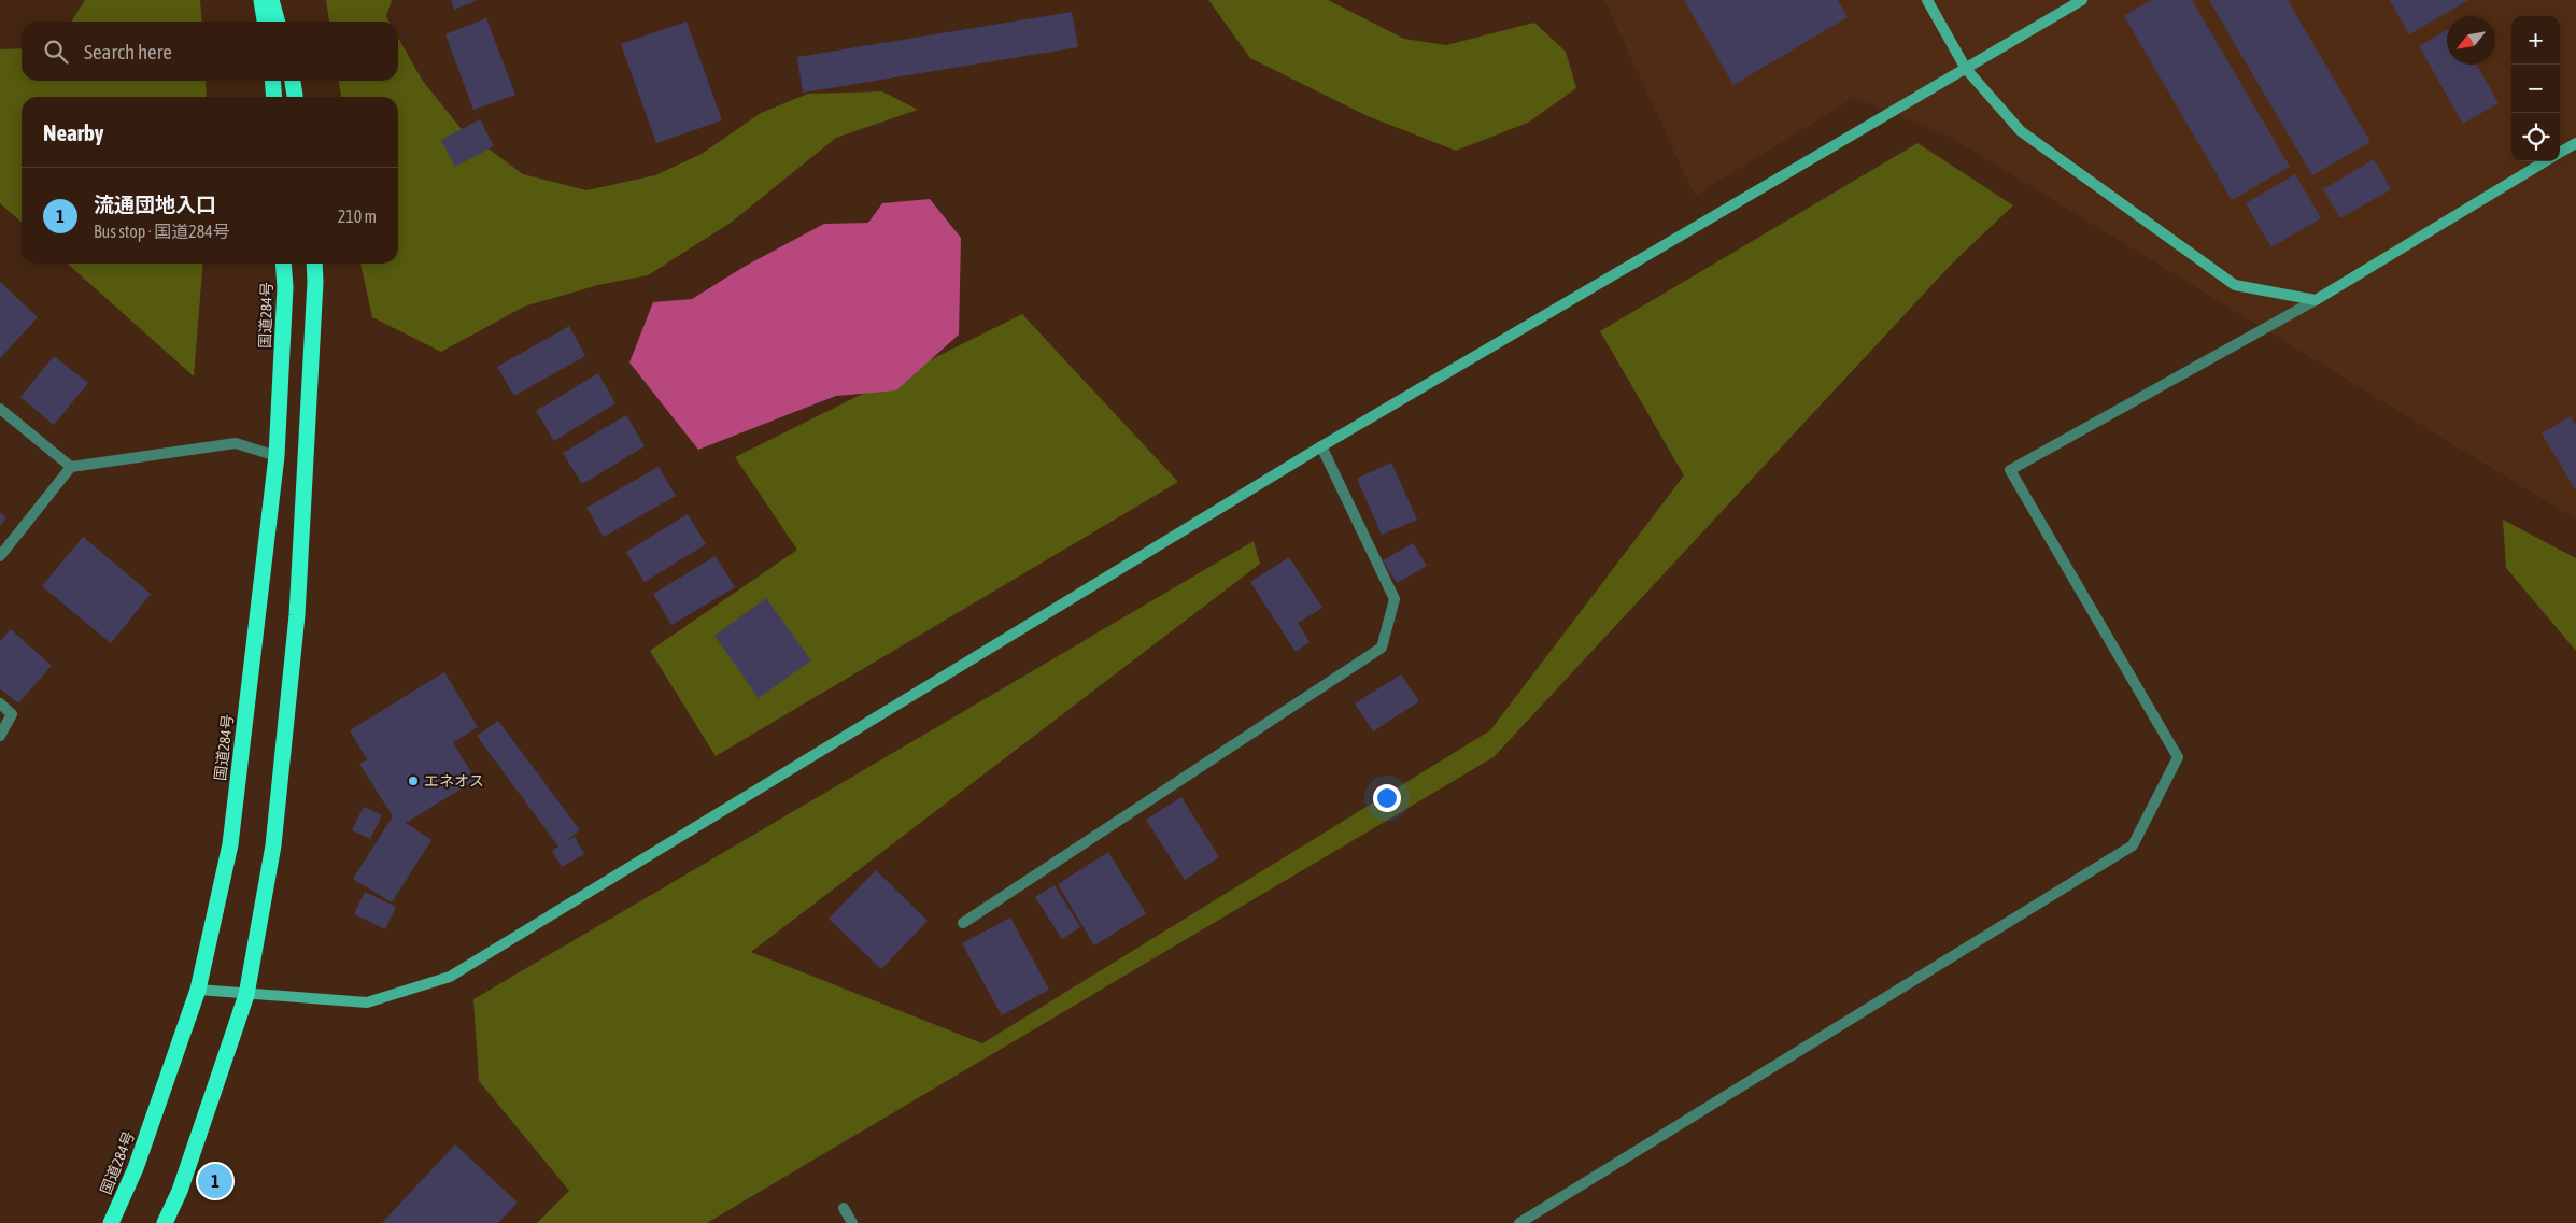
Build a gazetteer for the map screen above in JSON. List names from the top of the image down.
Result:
{
  "streets": {
    "highway": ["国道284号"]
  },
  "places": ["エネオス"],
  "north": "bottom left",
  "page": {
    "map_buttons": ["+", "−"],
    "search": "Search here",
    "heading": "Nearby",
    "list": [
      {
        "mark": "1",
        "name": "流通団地入口",
        "note": "Bus stop · 国道284号",
        "value": "210 m"
      }
    ],
    "pins": "1"
  }
}
